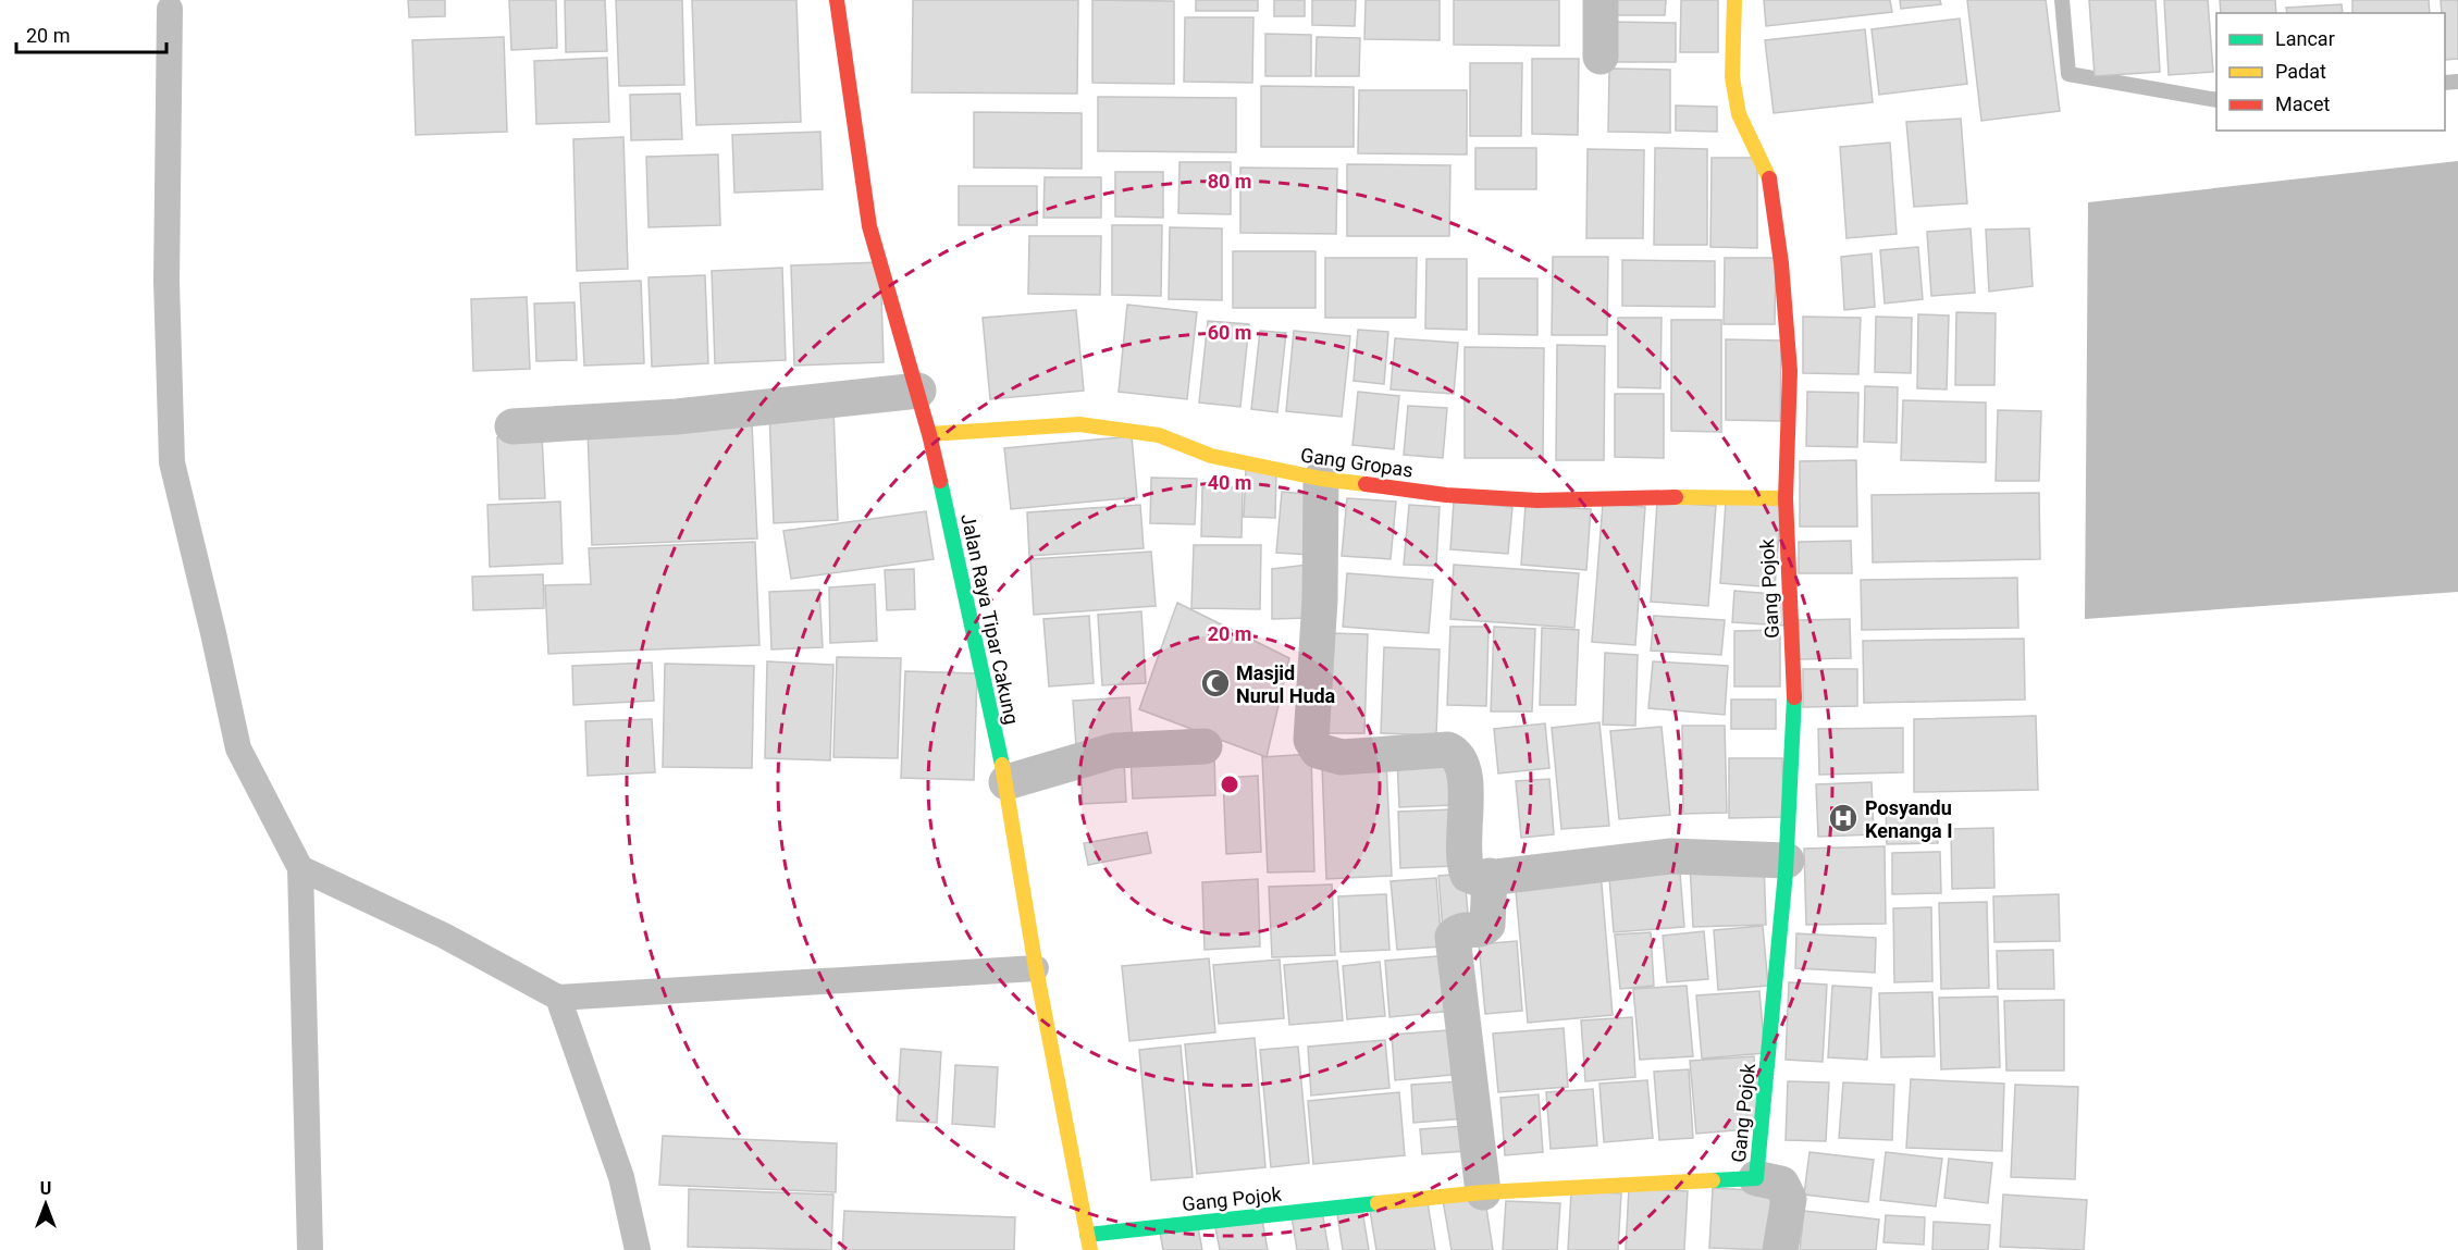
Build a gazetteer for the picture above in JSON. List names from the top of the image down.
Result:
{
  "streets": {
    "street": ["Gang Gropas", "Gang Pojok", "Jalan Raya Tipar Cakung"]
  },
  "crossings": [
    ["Gang Gropas", "Gang Pojok"],
    ["Gang Gropas", "Jalan Raya Tipar Cakung"],
    ["Gang Pojok", "Jalan Raya Tipar Cakung"]
  ],
  "places": {
    "mosque": ["Masjid Nurul Huda"],
    "hospital": ["Posyandu Kenanga I"]
  },
  "legend": ["Lancar", "Padat", "Macet"],
  "scale_bar": "20 m",
  "north": "top",
  "rings": [
    "80 m",
    "60 m",
    "40 m",
    "20 m"
  ]
}
